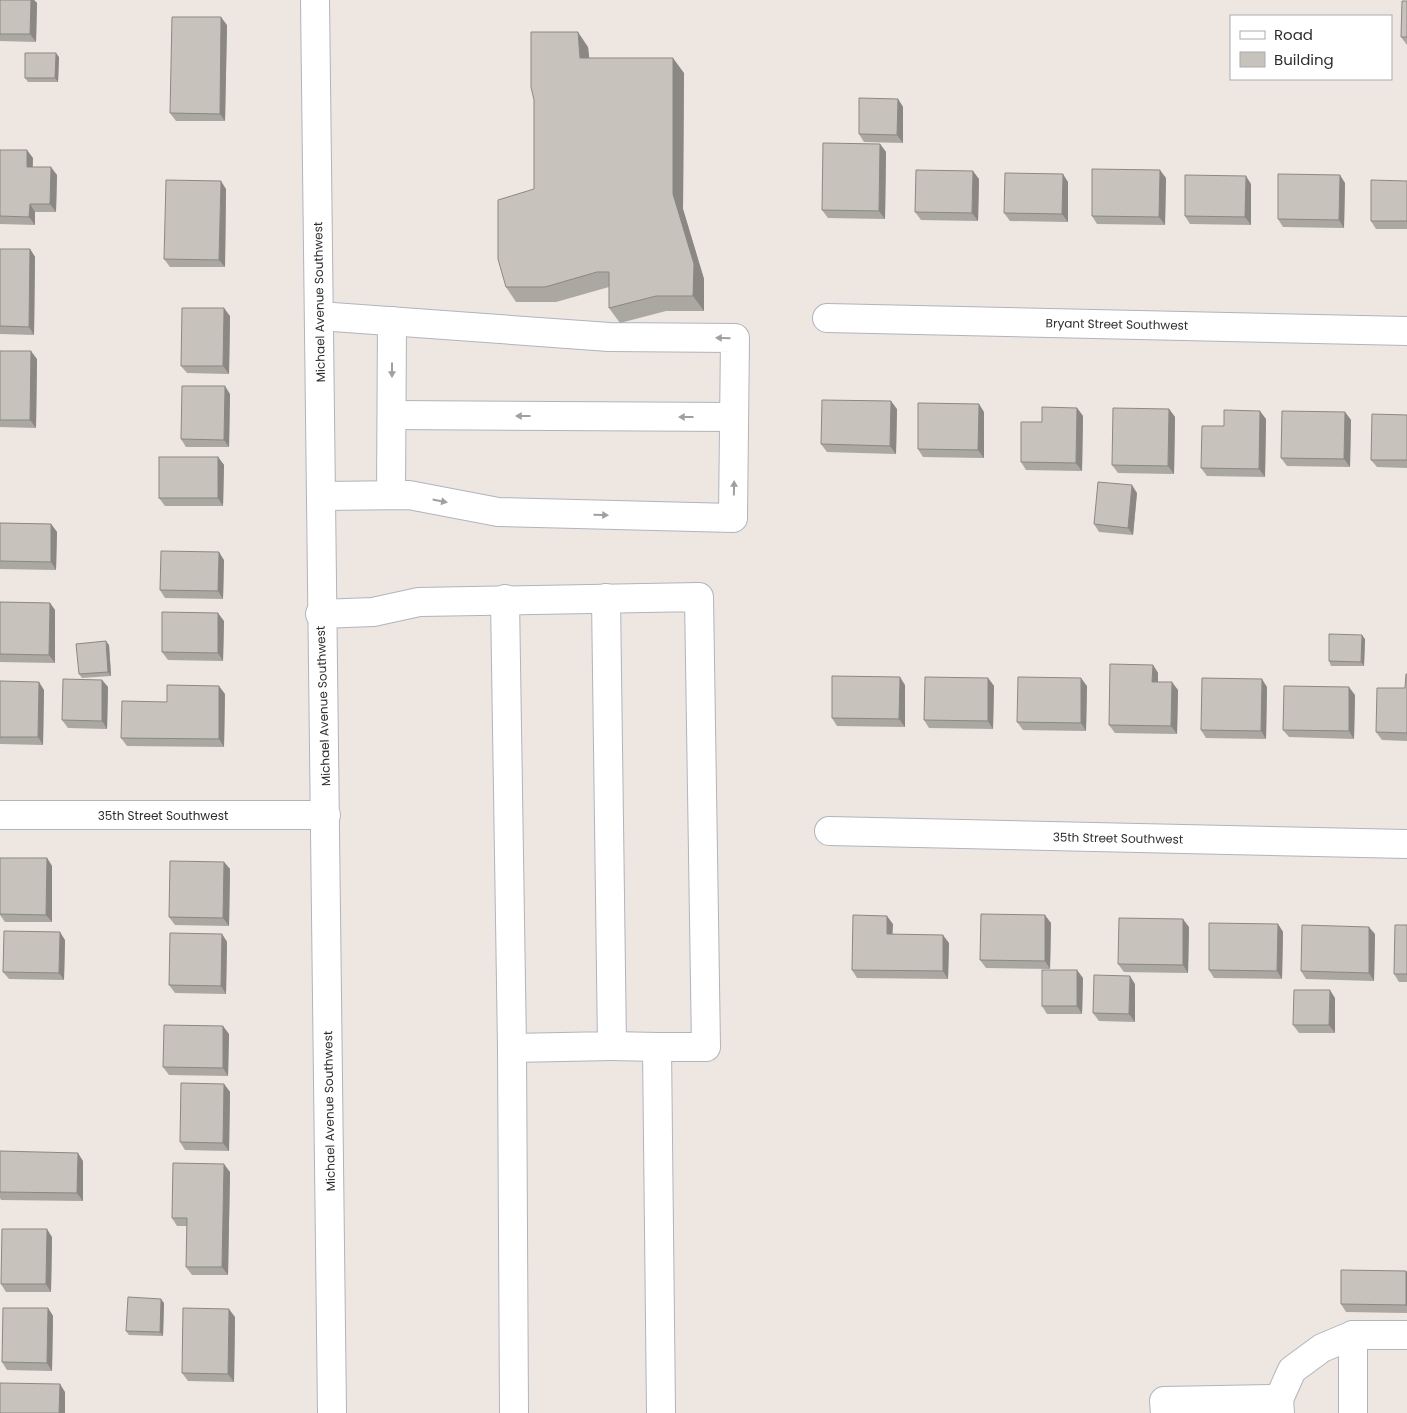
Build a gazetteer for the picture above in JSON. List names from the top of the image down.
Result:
{
  "streets": {
    "street": ["Michael Avenue Southwest", "Bryant Street Southwest", "35th Street Southwest"]
  },
  "crossings": [
    ["Michael Avenue Southwest", "35th Street Southwest"]
  ],
  "legend": ["Road", "Building"]
}
